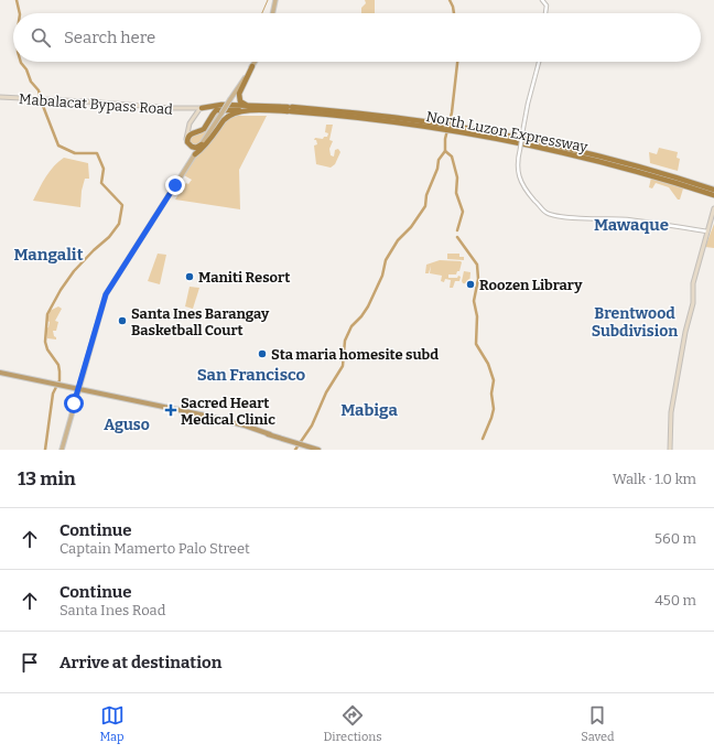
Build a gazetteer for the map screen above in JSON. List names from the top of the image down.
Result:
{
  "streets": {
    "highway": ["North Luzon Expressway"],
    "main road": ["Mabalacat Bypass Road"]
  },
  "crossings": [
    ["Mabalacat Bypass Road", "North Luzon Expressway"]
  ],
  "districts": [
    "Mawaque",
    "Mangalit",
    "Brentwood Subdivision",
    "San Francisco",
    "Mabiga",
    "Aguso"
  ],
  "places": {
    "other": [
      "Maniti Resort",
      "Roozen Library",
      "Santa Ines Barangay Basketball Court",
      "Sta maria homesite subd"
    ],
    "health": ["Sacred Heart Medical Clinic"]
  },
  "page": {
    "search": "Search here",
    "heading": ["13 min", "Walk · 1.0 km"],
    "list": [
      ["Continue", "Captain Mamerto Palo Street", "560 m"],
      ["Continue", "Santa Ines Road", "450 m"],
      "Arrive at destination"
    ],
    "nav": ["Map", "Directions", "Saved"]
  }
}
